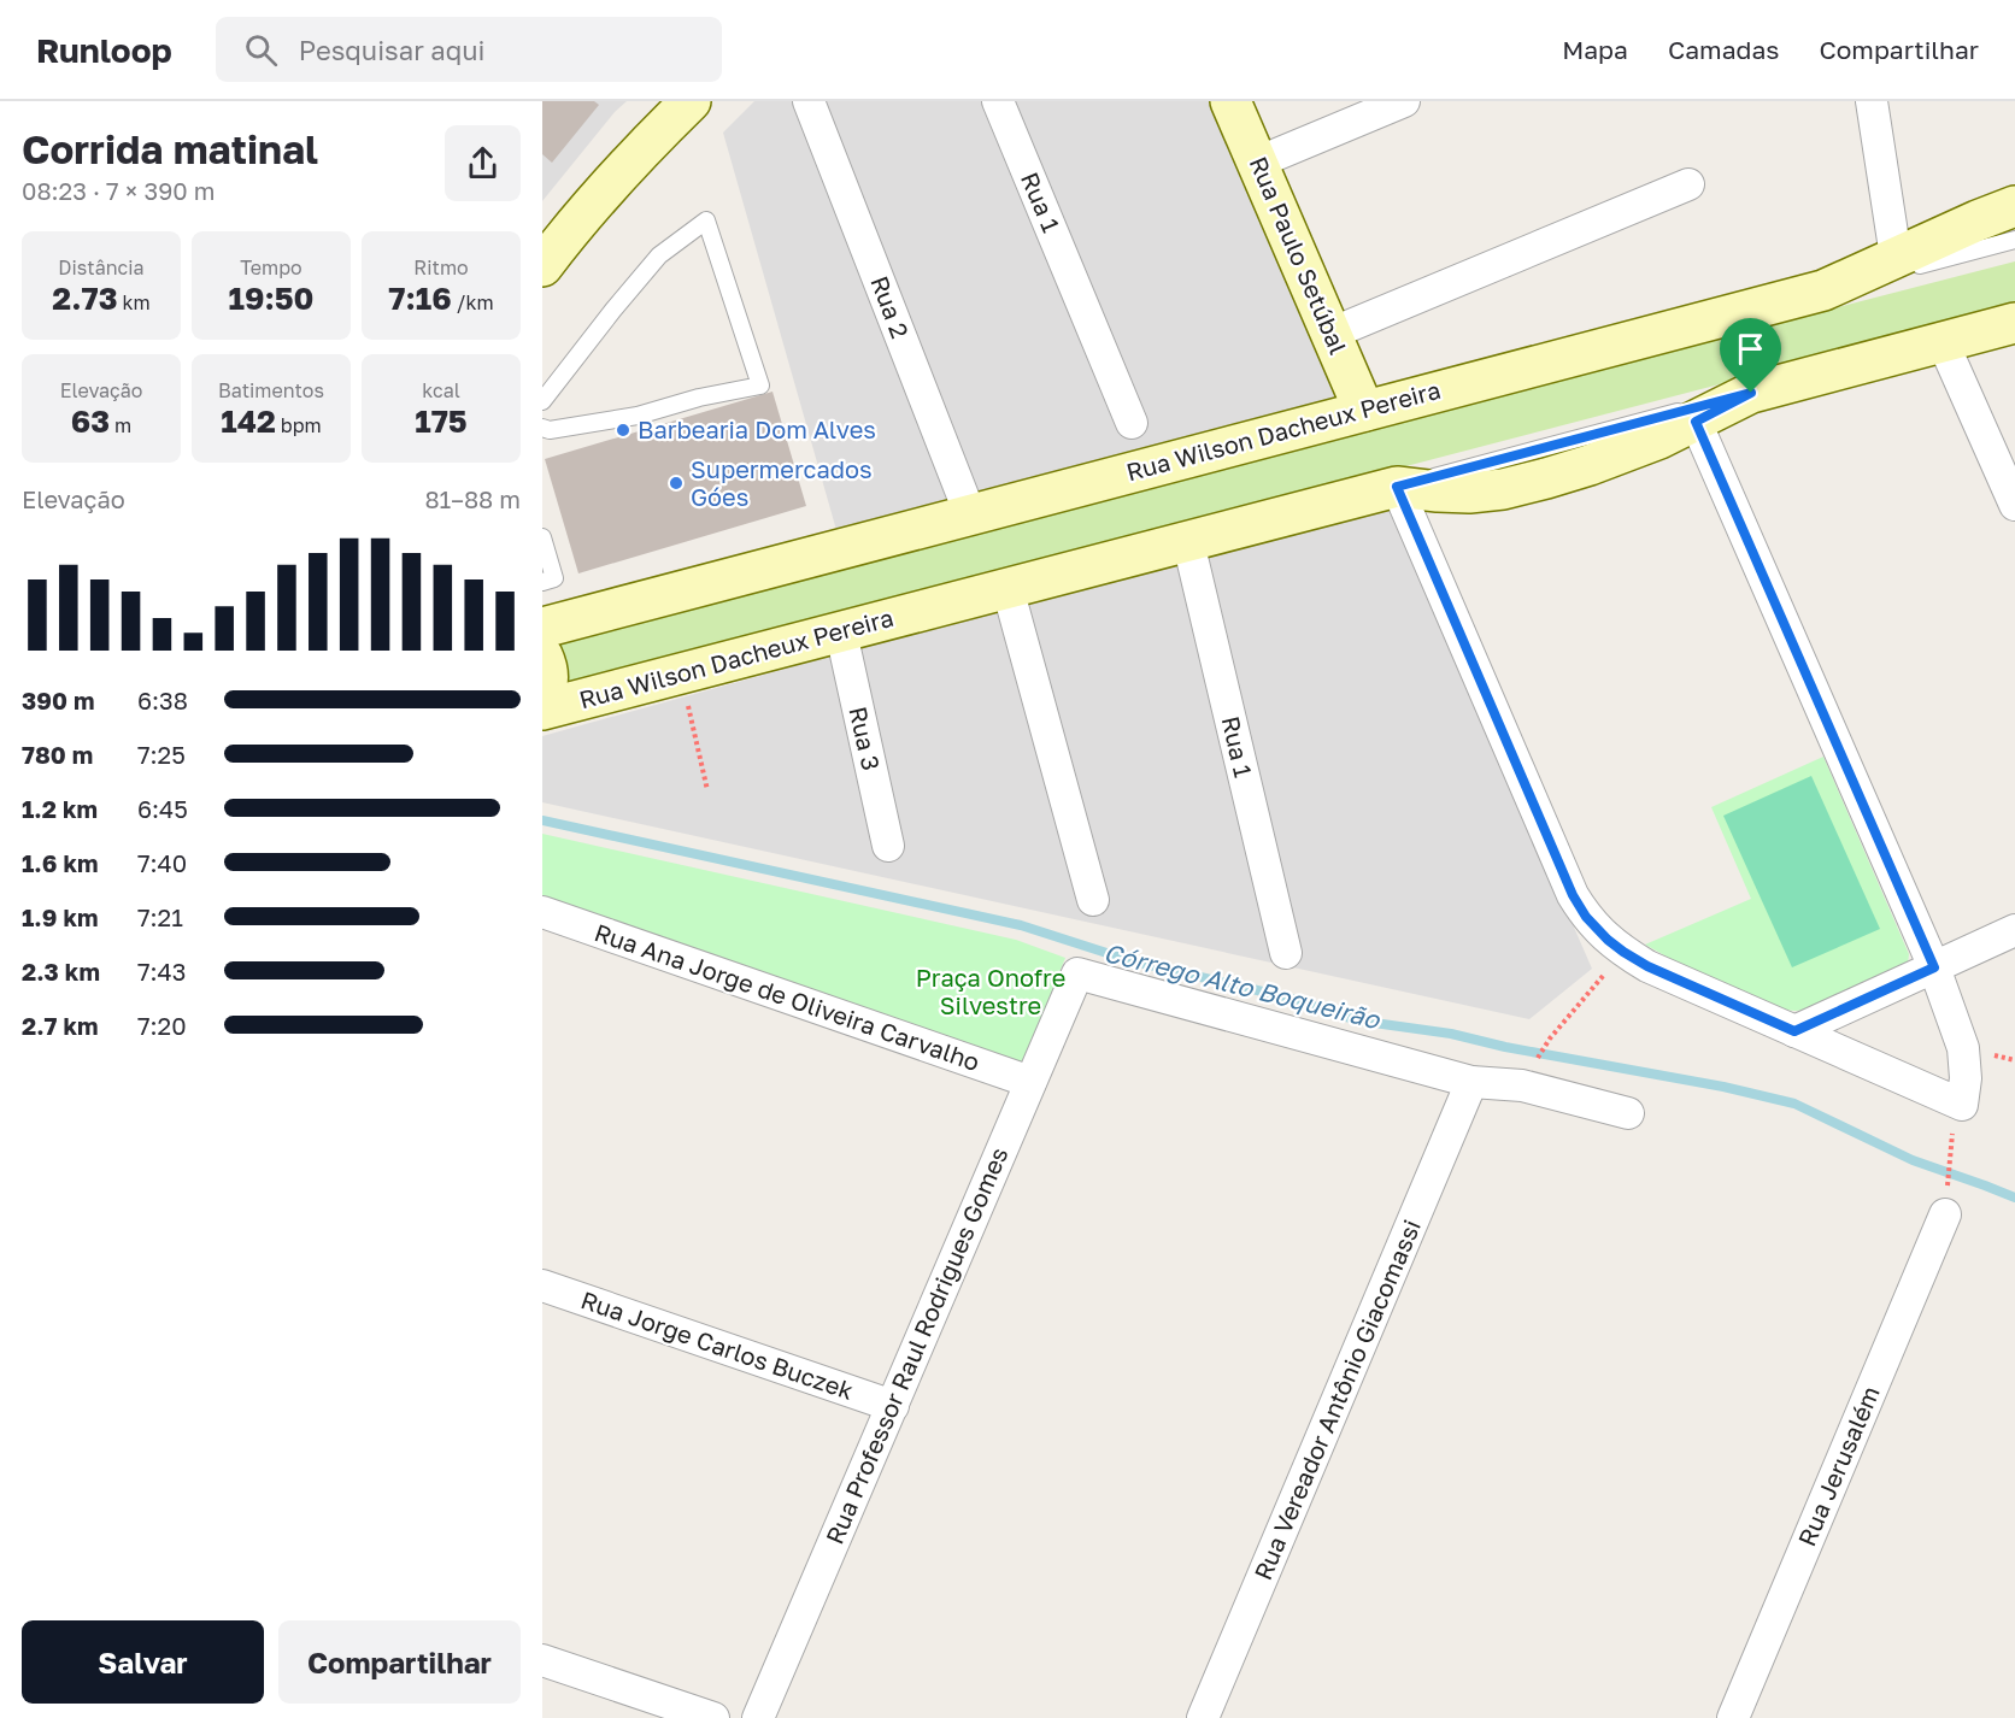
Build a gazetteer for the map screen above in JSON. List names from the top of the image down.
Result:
{
  "streets": {
    "main road": ["Rua Paulo Setúbal", "Rua Wilson Dacheux Pereira"],
    "street": [
      "Rua 1",
      "Rua 2",
      "Rua 3",
      "Rua Ana Jorge de Oliveira Carvalho",
      "Rua Jorge Carlos Buczek",
      "Rua Professor Raul Rodrigues Gomes",
      "Rua Vereador Antônio Giacomassi",
      "Rua Jerusalém"
    ]
  },
  "crossings": [
    ["Rua 1", "Rua Wilson Dacheux Pereira"],
    ["Rua Paulo Setúbal", "Rua Wilson Dacheux Pereira"],
    ["Rua 2", "Rua Wilson Dacheux Pereira"],
    ["Rua Wilson Dacheux Pereira", "Rua 3"],
    ["Rua Ana Jorge de Oliveira Carvalho", "Rua Professor Raul Rodrigues Gomes"],
    ["Rua Jorge Carlos Buczek", "Rua Professor Raul Rodrigues Gomes"],
    ["Rua Professor Raul Rodrigues Gomes", "Rua Vereador Antônio Giacomassi"]
  ],
  "water": ["Córrego Alto Boqueirão"],
  "parks": ["Praça Onofre Silvestre"],
  "places": ["Barbearia Dom Alves", "Supermercados Góes"],
  "page": {
    "header": "Runloop",
    "search": "Pesquisar aqui",
    "nav": ["Mapa", "Camadas", "Compartilhar"],
    "heading": ["Corrida matinal", "08:23 · 7 × 390 m"],
    "stats": [
      ["Distância", "2.73 km"],
      ["Tempo", "19:50"],
      ["Ritmo", "7:16 /km"],
      ["Elevação", "63 m"],
      ["Batimentos", "142 bpm"],
      ["kcal", "175"]
    ],
    "chart": ["Elevação", "81–88 m"],
    "list": [
      {
        "name": "390 m",
        "note": "6:38"
      },
      {
        "name": "780 m",
        "note": "7:25"
      },
      {
        "name": "1.2 km",
        "note": "6:45"
      },
      {
        "name": "1.6 km",
        "note": "7:40"
      },
      {
        "name": "1.9 km",
        "note": "7:21"
      },
      {
        "name": "2.3 km",
        "note": "7:43"
      },
      {
        "name": "2.7 km",
        "note": "7:20"
      }
    ],
    "buttons": ["Salvar", "Compartilhar"]
  }
}
